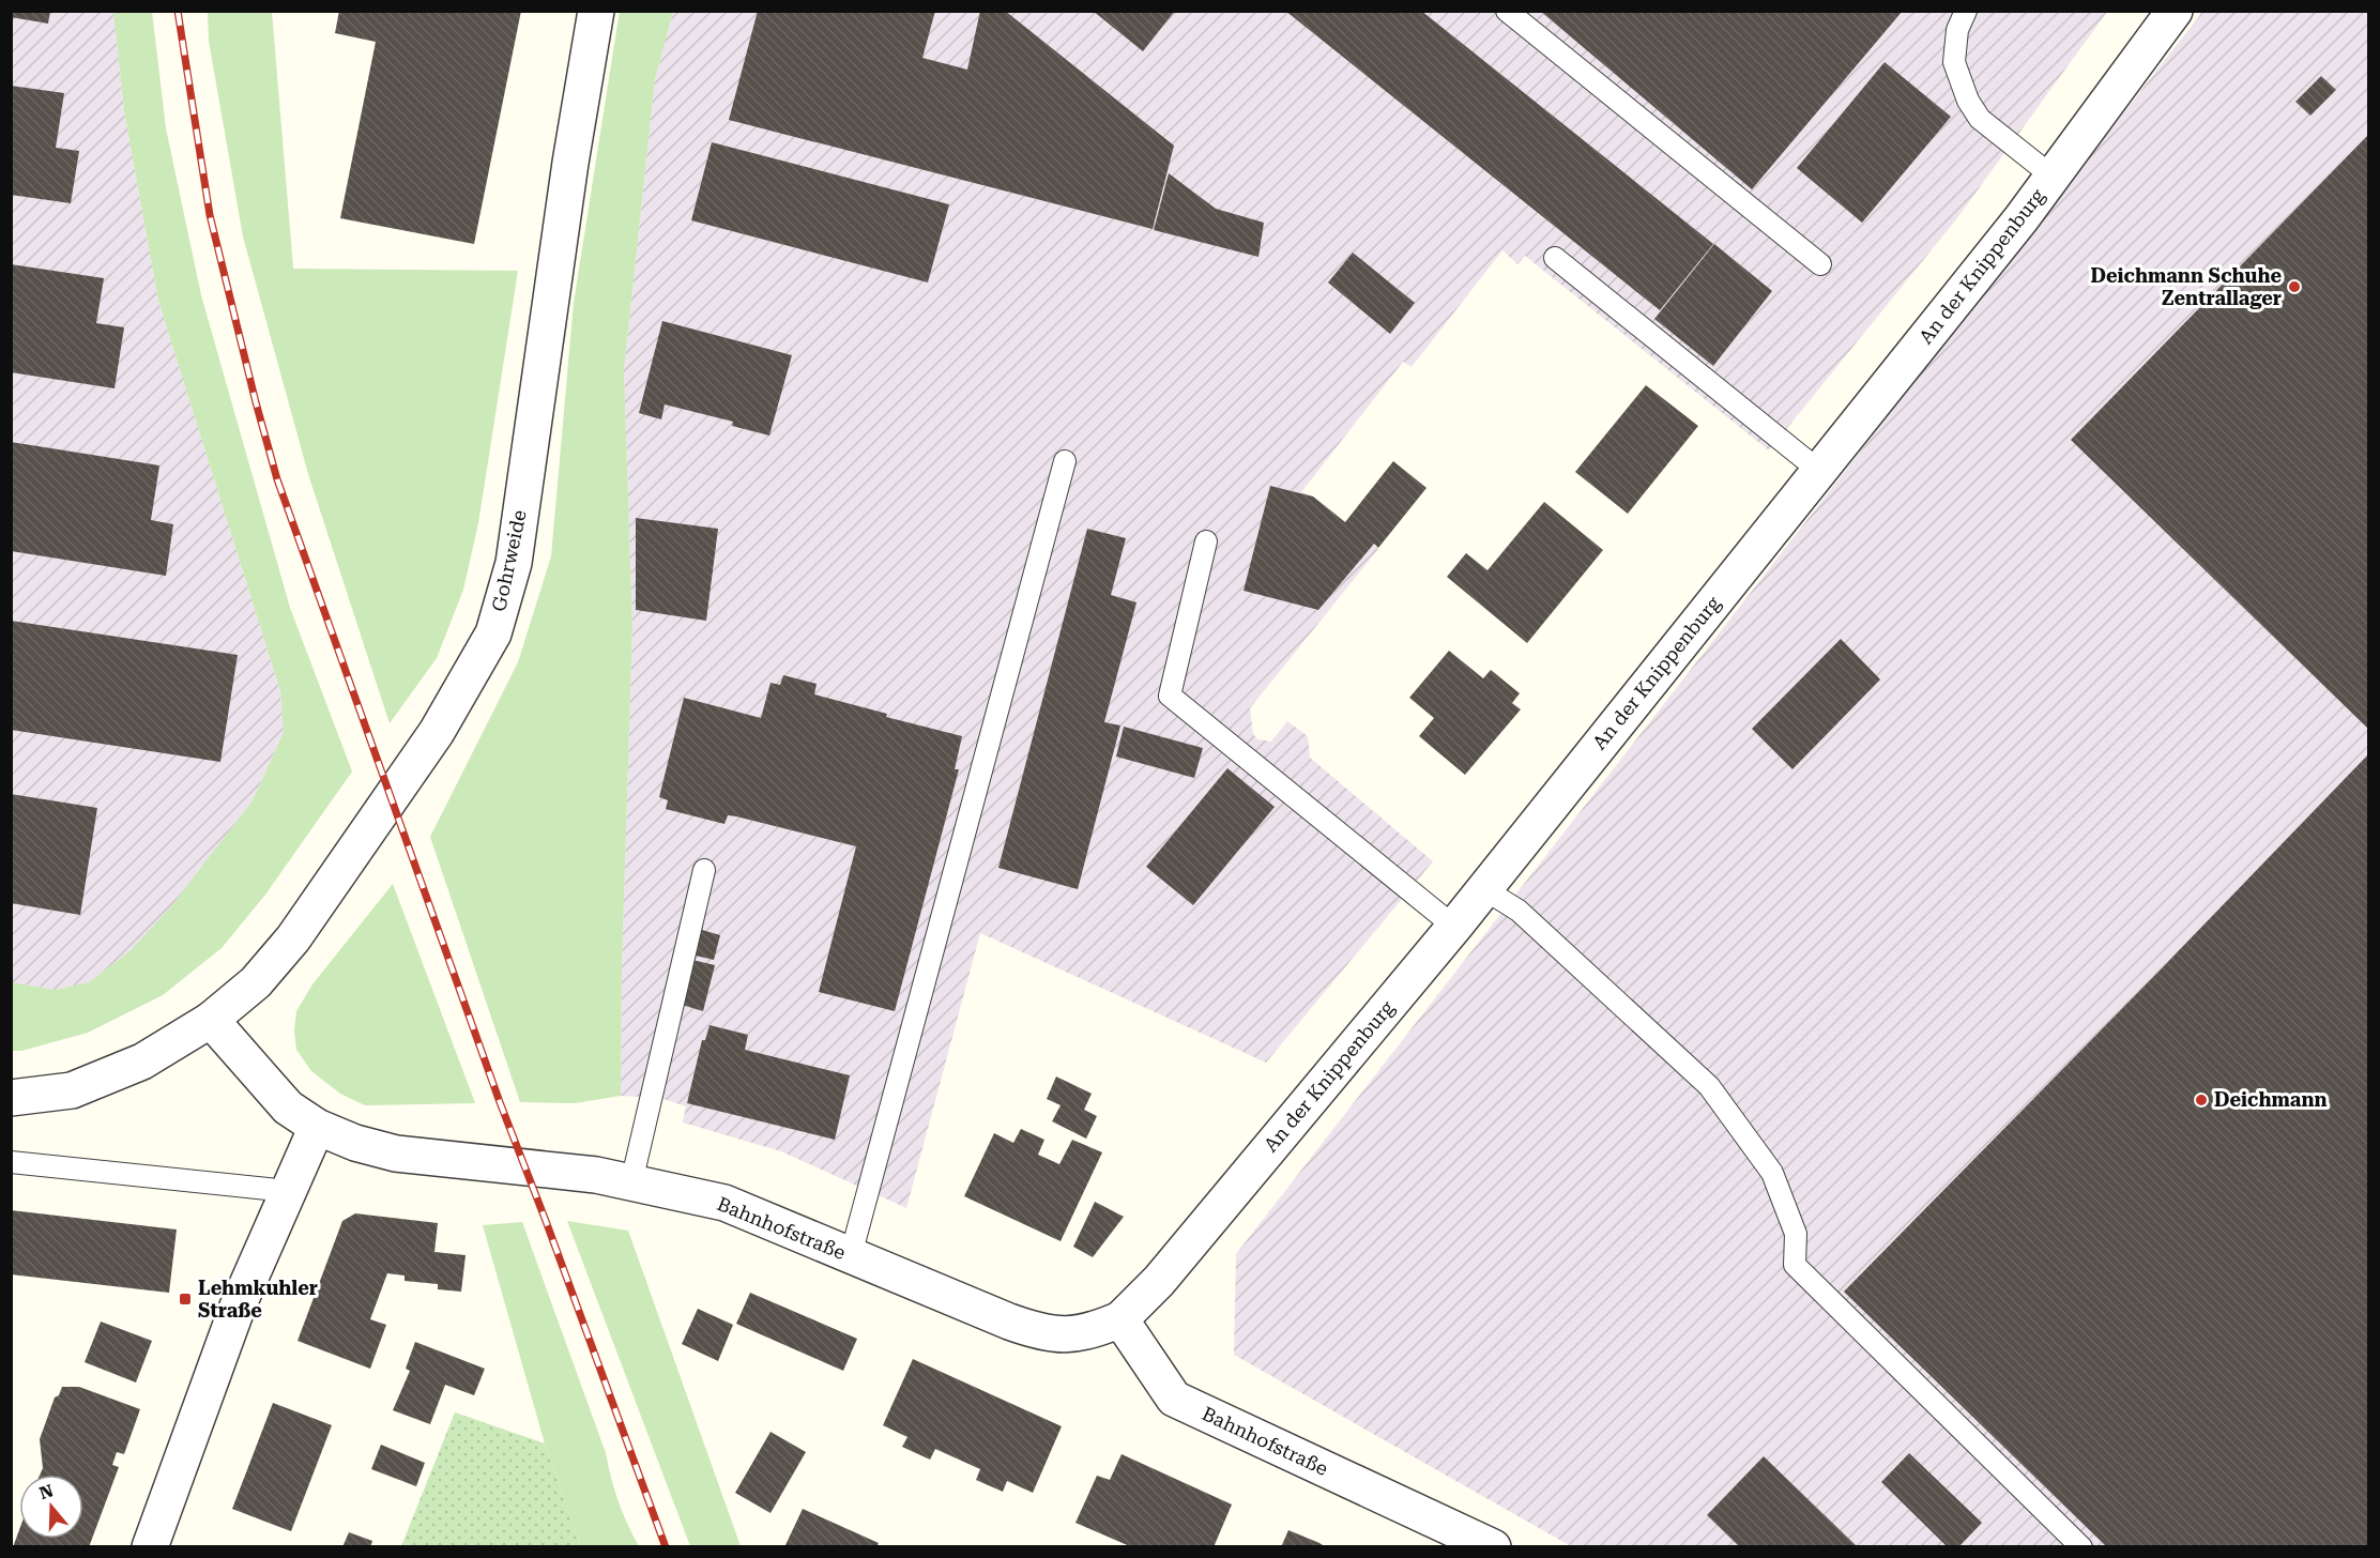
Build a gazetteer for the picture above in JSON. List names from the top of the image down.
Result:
{
  "streets": {
    "street": ["An der Knippenburg", "Gohrweide", "Bahnhofstraße"]
  },
  "crossings": [
    ["An der Knippenburg", "Bahnhofstraße"],
    ["Gohrweide", "Bahnhofstraße"]
  ],
  "places": {
    "other": ["Deichmann Schuhe Zentrallager", "Deichmann"],
    "transit": ["Lehmkuhler Straße"]
  },
  "north": "top"
}
